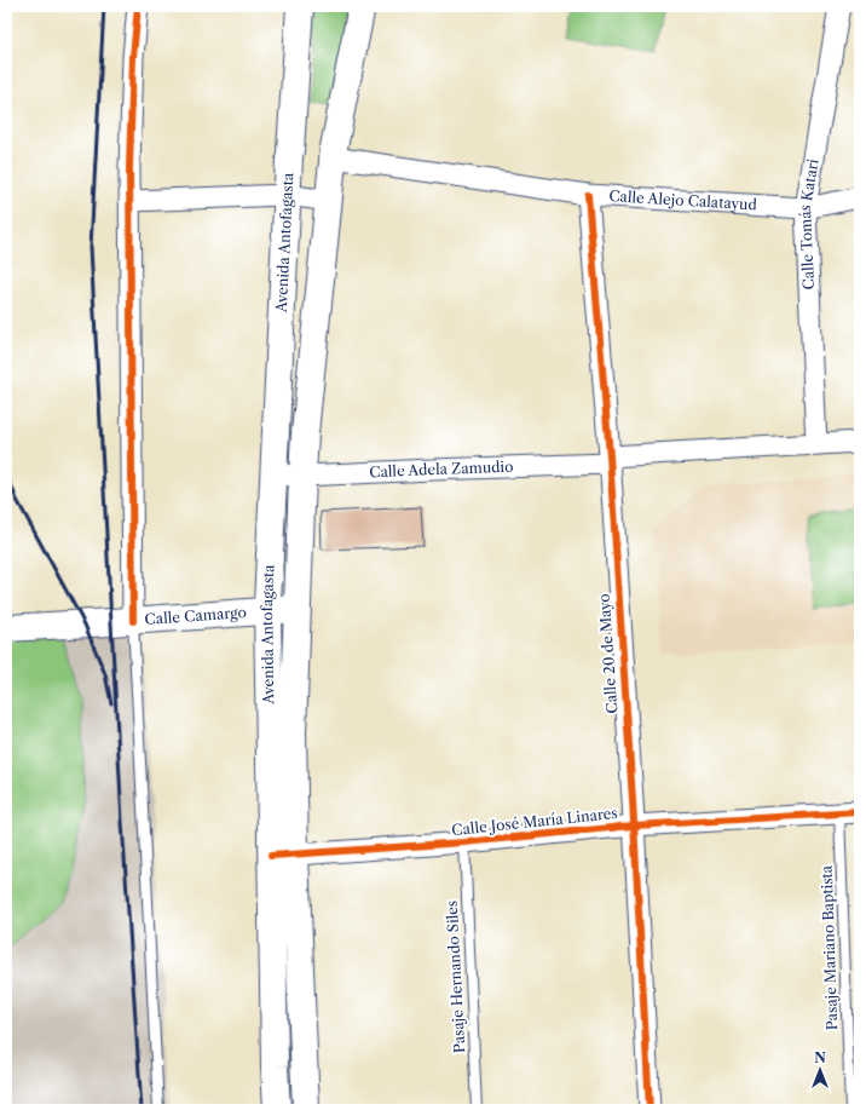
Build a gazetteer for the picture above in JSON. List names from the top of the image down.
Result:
{
  "streets": {
    "main road": ["Avenida Antofagasta", "Calle Camargo"],
    "street": [
      "Calle Alejo Calatayud",
      "Calle Tomás Katari",
      "Calle Adela Zamudio",
      "Calle 20 de Mayo",
      "Calle José María Linares"
    ],
    "lane": ["Pasaje Mariano Baptista", "Pasaje Hernando Siles"]
  },
  "crossings": [
    ["Calle Alejo Calatayud", "Calle Tomás Katari"],
    ["Calle Alejo Calatayud", "Avenida Antofagasta"],
    ["Calle Alejo Calatayud", "Calle 20 de Mayo"],
    ["Calle Tomás Katari", "Calle Adela Zamudio"],
    ["Avenida Antofagasta", "Calle Adela Zamudio"],
    ["Avenida Antofagasta", "Calle Camargo"],
    ["Avenida Antofagasta", "Calle José María Linares"],
    ["Calle Adela Zamudio", "Calle 20 de Mayo"],
    ["Calle 20 de Mayo", "Calle José María Linares"],
    ["Calle José María Linares", "Pasaje Mariano Baptista"],
    ["Calle José María Linares", "Pasaje Hernando Siles"]
  ],
  "north": "top"
}
